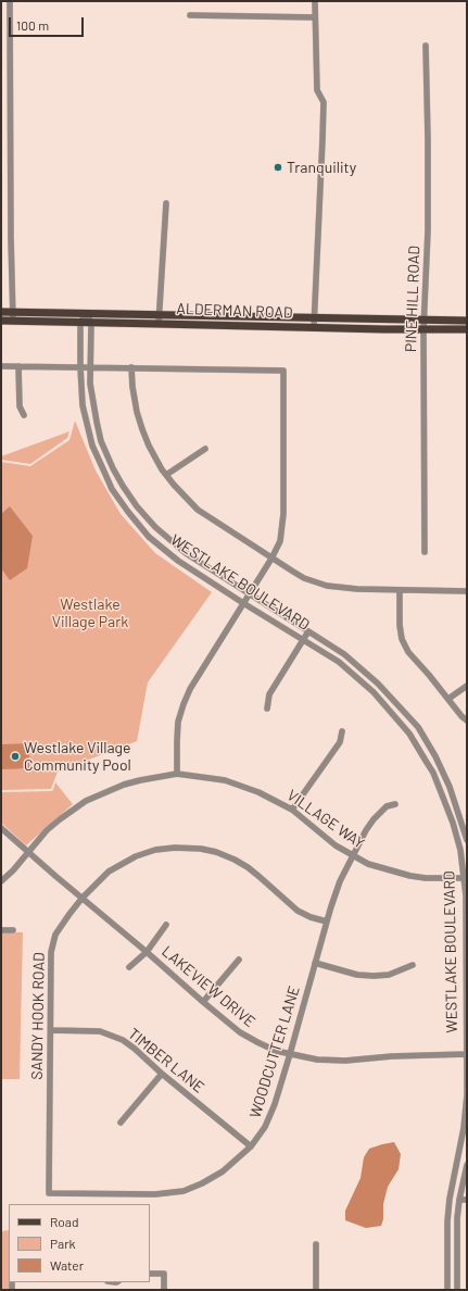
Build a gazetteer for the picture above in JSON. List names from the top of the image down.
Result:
{
  "streets": {
    "main road": ["ALDERMAN ROAD"],
    "street": [
      "PINE HILL ROAD",
      "WESTLAKE BOULEVARD",
      "VILLAGE WAY",
      "LAKEVIEW DRIVE",
      "SANDY HOOK ROAD",
      "WOODCUTTER LANE",
      "TIMBER LANE"
    ]
  },
  "crossings": [
    ["PINE HILL ROAD", "ALDERMAN ROAD"],
    ["ALDERMAN ROAD", "WESTLAKE BOULEVARD"],
    ["WESTLAKE BOULEVARD", "VILLAGE WAY"],
    ["WESTLAKE BOULEVARD", "LAKEVIEW DRIVE"],
    ["VILLAGE WAY", "LAKEVIEW DRIVE"],
    ["VILLAGE WAY", "WOODCUTTER LANE"],
    ["LAKEVIEW DRIVE", "SANDY HOOK ROAD"],
    ["LAKEVIEW DRIVE", "WOODCUTTER LANE"],
    ["SANDY HOOK ROAD", "WOODCUTTER LANE"],
    ["SANDY HOOK ROAD", "TIMBER LANE"],
    ["WOODCUTTER LANE", "TIMBER LANE"]
  ],
  "parks": ["Westlake Village Park"],
  "places": ["Tranquility", "Westlake Village Community Pool"],
  "legend": ["Road", "Park", "Water"],
  "scale_bar": "100 m"
}
